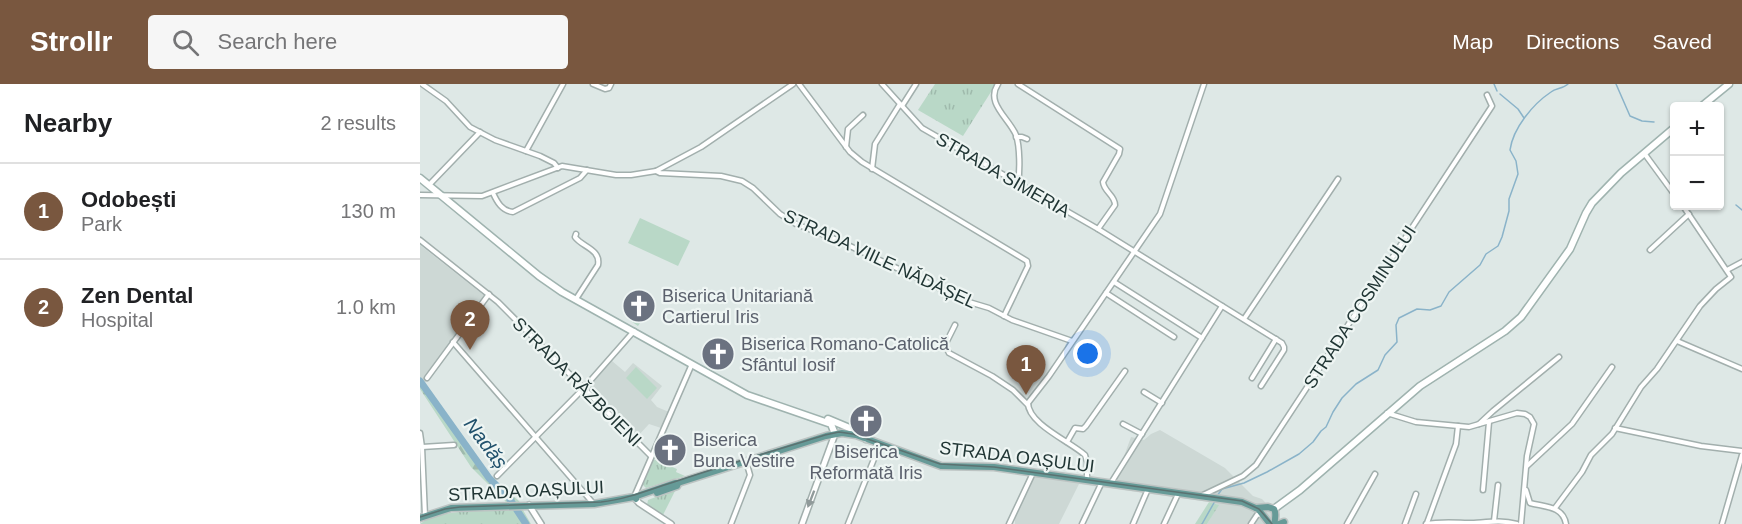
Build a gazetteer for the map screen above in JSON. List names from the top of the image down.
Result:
{
  "streets": {
    "main road": ["STRADA OAȘULUI"],
    "street": [
      "STRADA SIMERIA",
      "STRADA VIILE NĂDĂȘEL",
      "STRADA COSMINULUI",
      "STRADA RĂZBOIENI"
    ]
  },
  "crossings": [
    ["STRADA COSMINULUI", "STRADA OAȘULUI"]
  ],
  "water": ["Nadăș"],
  "places": {
    "church": [
      "Biserica Unitariană Cartierul Iris",
      "Biserica Romano-Catolică Sfântul Iosif",
      "Biserica Reformată Iris",
      "Biserica Buna Vestire"
    ]
  },
  "page": {
    "header": "Strollr",
    "search": "Search here",
    "nav": ["Map", "Directions", "Saved"],
    "heading": ["Nearby", "2 results"],
    "map_buttons": ["+", "−"],
    "list": [
      {
        "mark": "1",
        "name": "Odobești",
        "note": "Park",
        "value": "130 m"
      },
      {
        "mark": "2",
        "name": "Zen Dental",
        "note": "Hospital",
        "value": "1.0 km"
      }
    ],
    "pins": ["2", "1"]
  }
}
